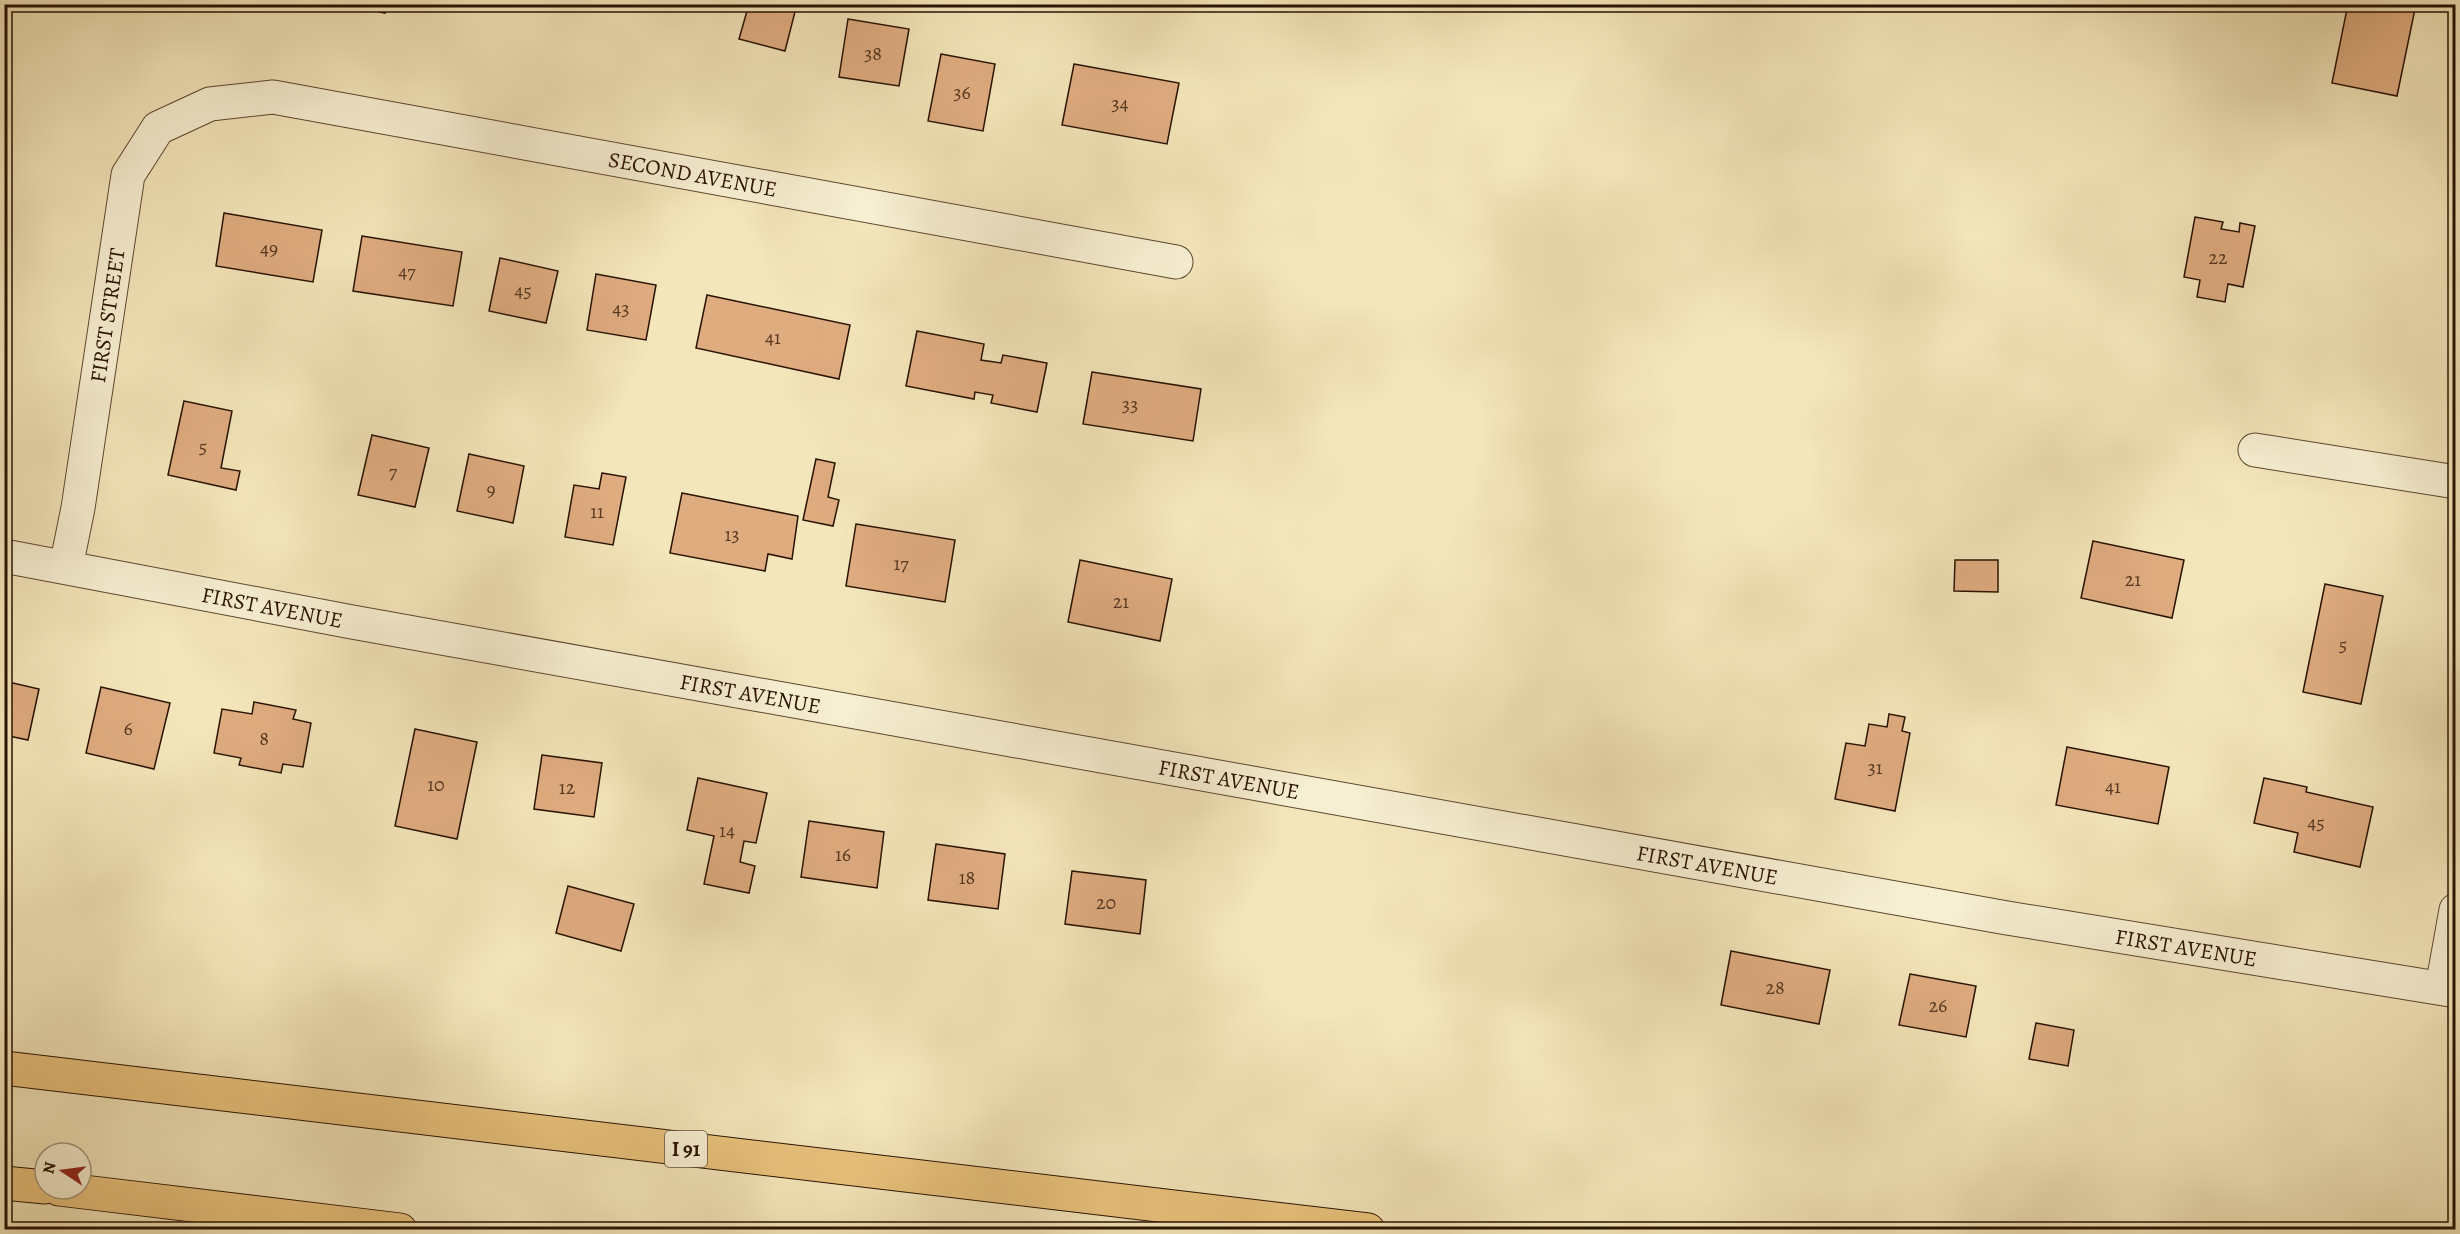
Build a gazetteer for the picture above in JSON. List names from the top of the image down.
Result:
{
  "streets": {
    "highway": ["I 91"],
    "street": ["SECOND AVENUE", "FIRST STREET", "FIRST AVENUE"]
  },
  "crossings": [
    ["SECOND AVENUE", "FIRST STREET"],
    ["FIRST STREET", "FIRST AVENUE"]
  ],
  "house_numbers": [
    "38",
    "36",
    "34",
    "49",
    "22",
    "47",
    "45",
    "43",
    "41",
    "33",
    "5",
    "7",
    "9",
    "11",
    "13",
    "17",
    "21",
    "21",
    "5",
    "6",
    "8",
    "31",
    "10",
    "41",
    "12",
    "45",
    "14",
    "16",
    "18",
    "20",
    "28",
    "26"
  ],
  "north": "left"
}
